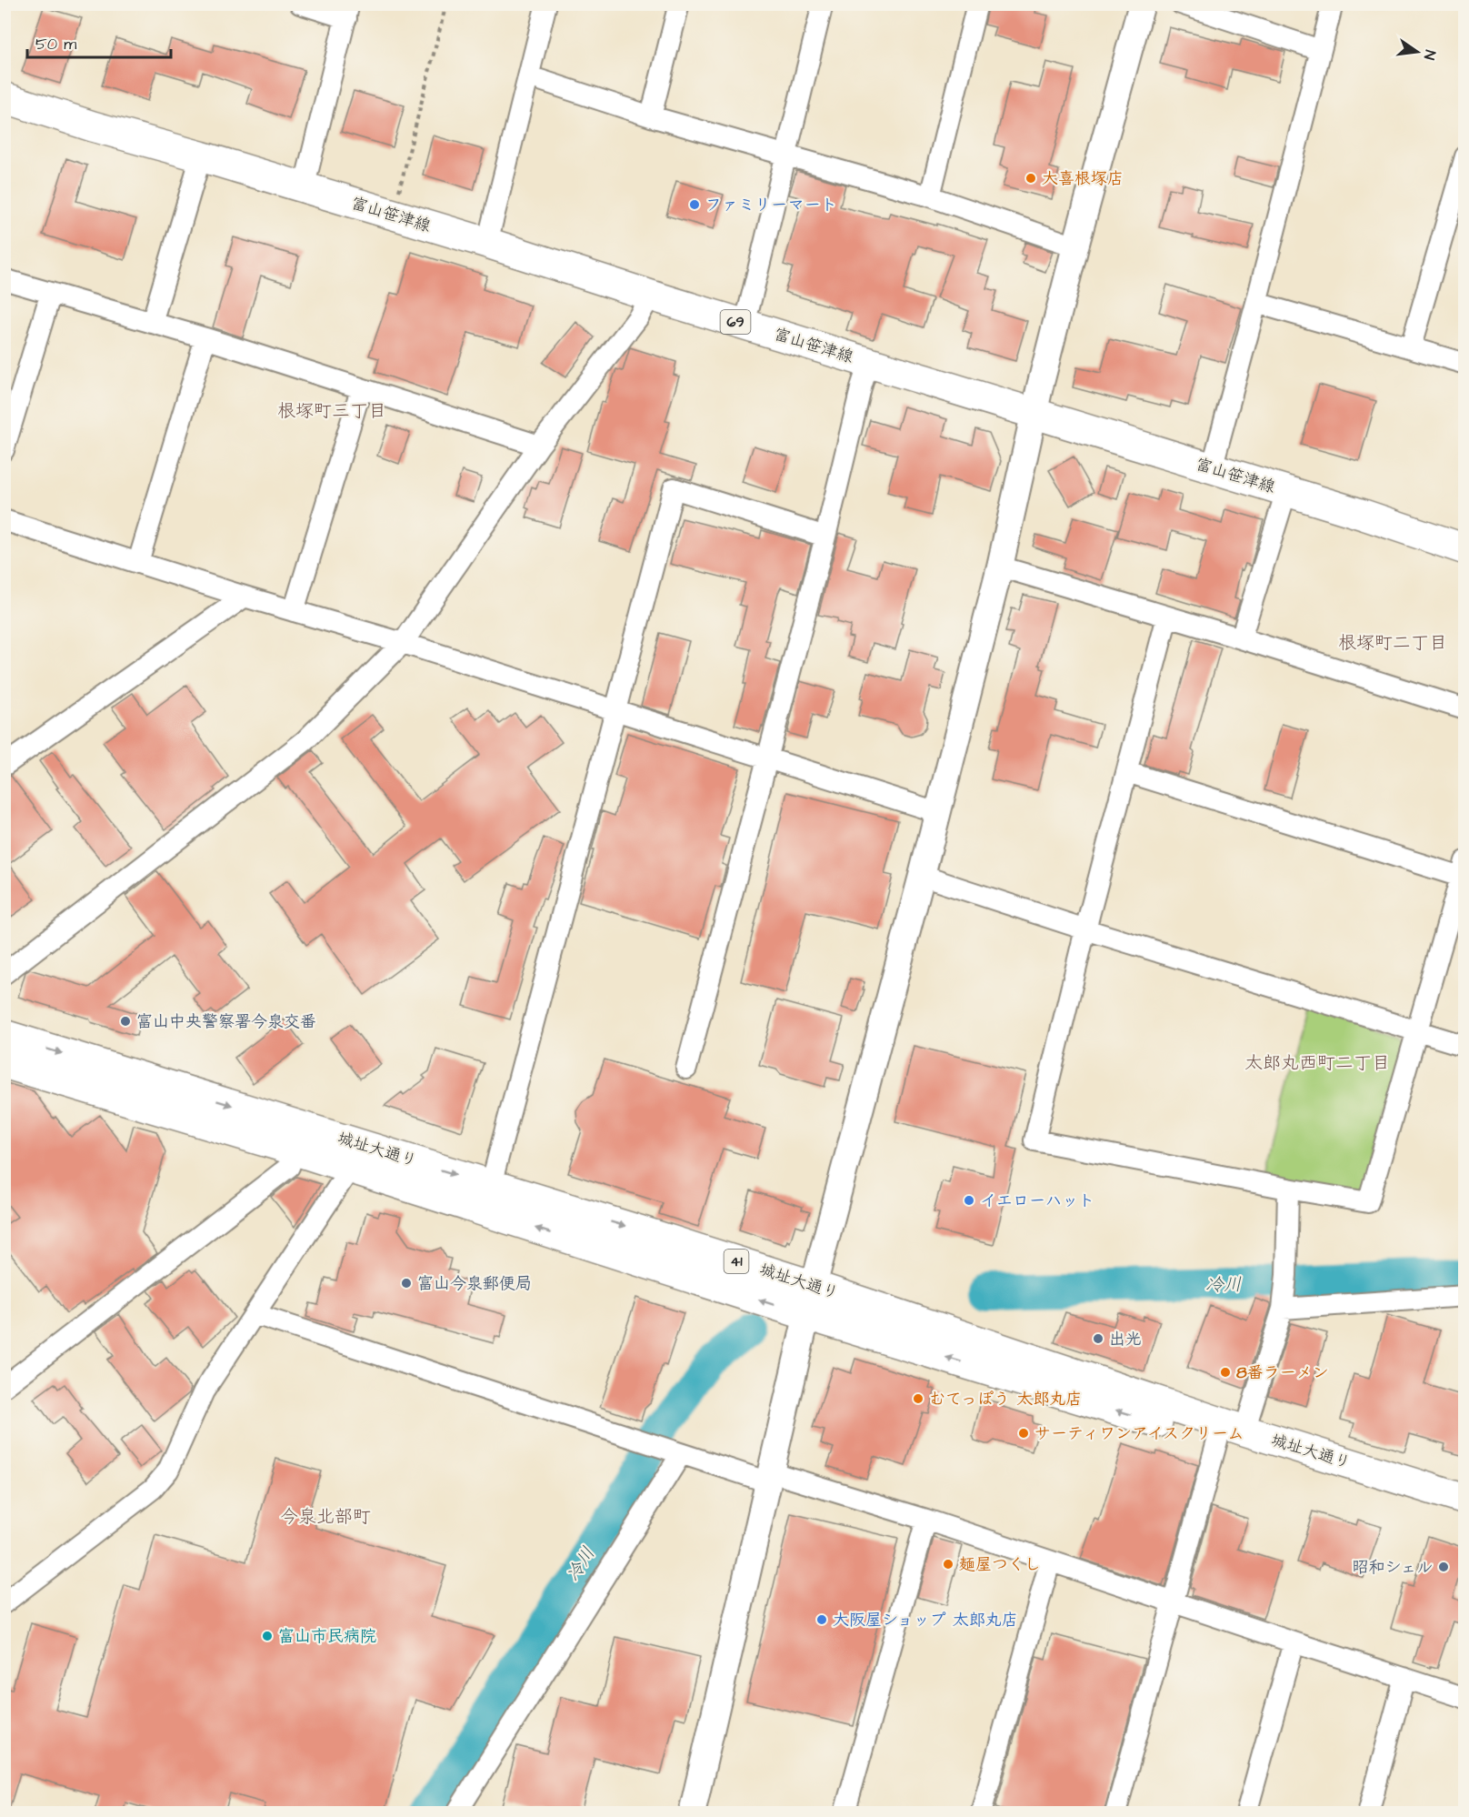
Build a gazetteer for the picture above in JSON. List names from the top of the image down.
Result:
{
  "streets": {
    "main road": [
      "富山笹津線",
      "69",
      "城址大通り",
      "41"
    ]
  },
  "districts": [
    "根塚町三丁目",
    "根塚町二丁目",
    "太郎丸西町二丁目",
    "今泉北部町"
  ],
  "water": ["冷川"],
  "places": [
    "大喜根塚店",
    "ファミリーマート",
    "富山中央警察署今泉交番",
    "イエローハット",
    "富山今泉郵便局",
    "出光",
    "8番ラーメン",
    "むてっぽう 太郎丸店",
    "サーティワンアイスクリーム",
    "麺屋つくし",
    "昭和シェル",
    "大阪屋ショップ 太郎丸店",
    "富山市民病院"
  ],
  "scale_bar": "50 m",
  "north": "right"
}
